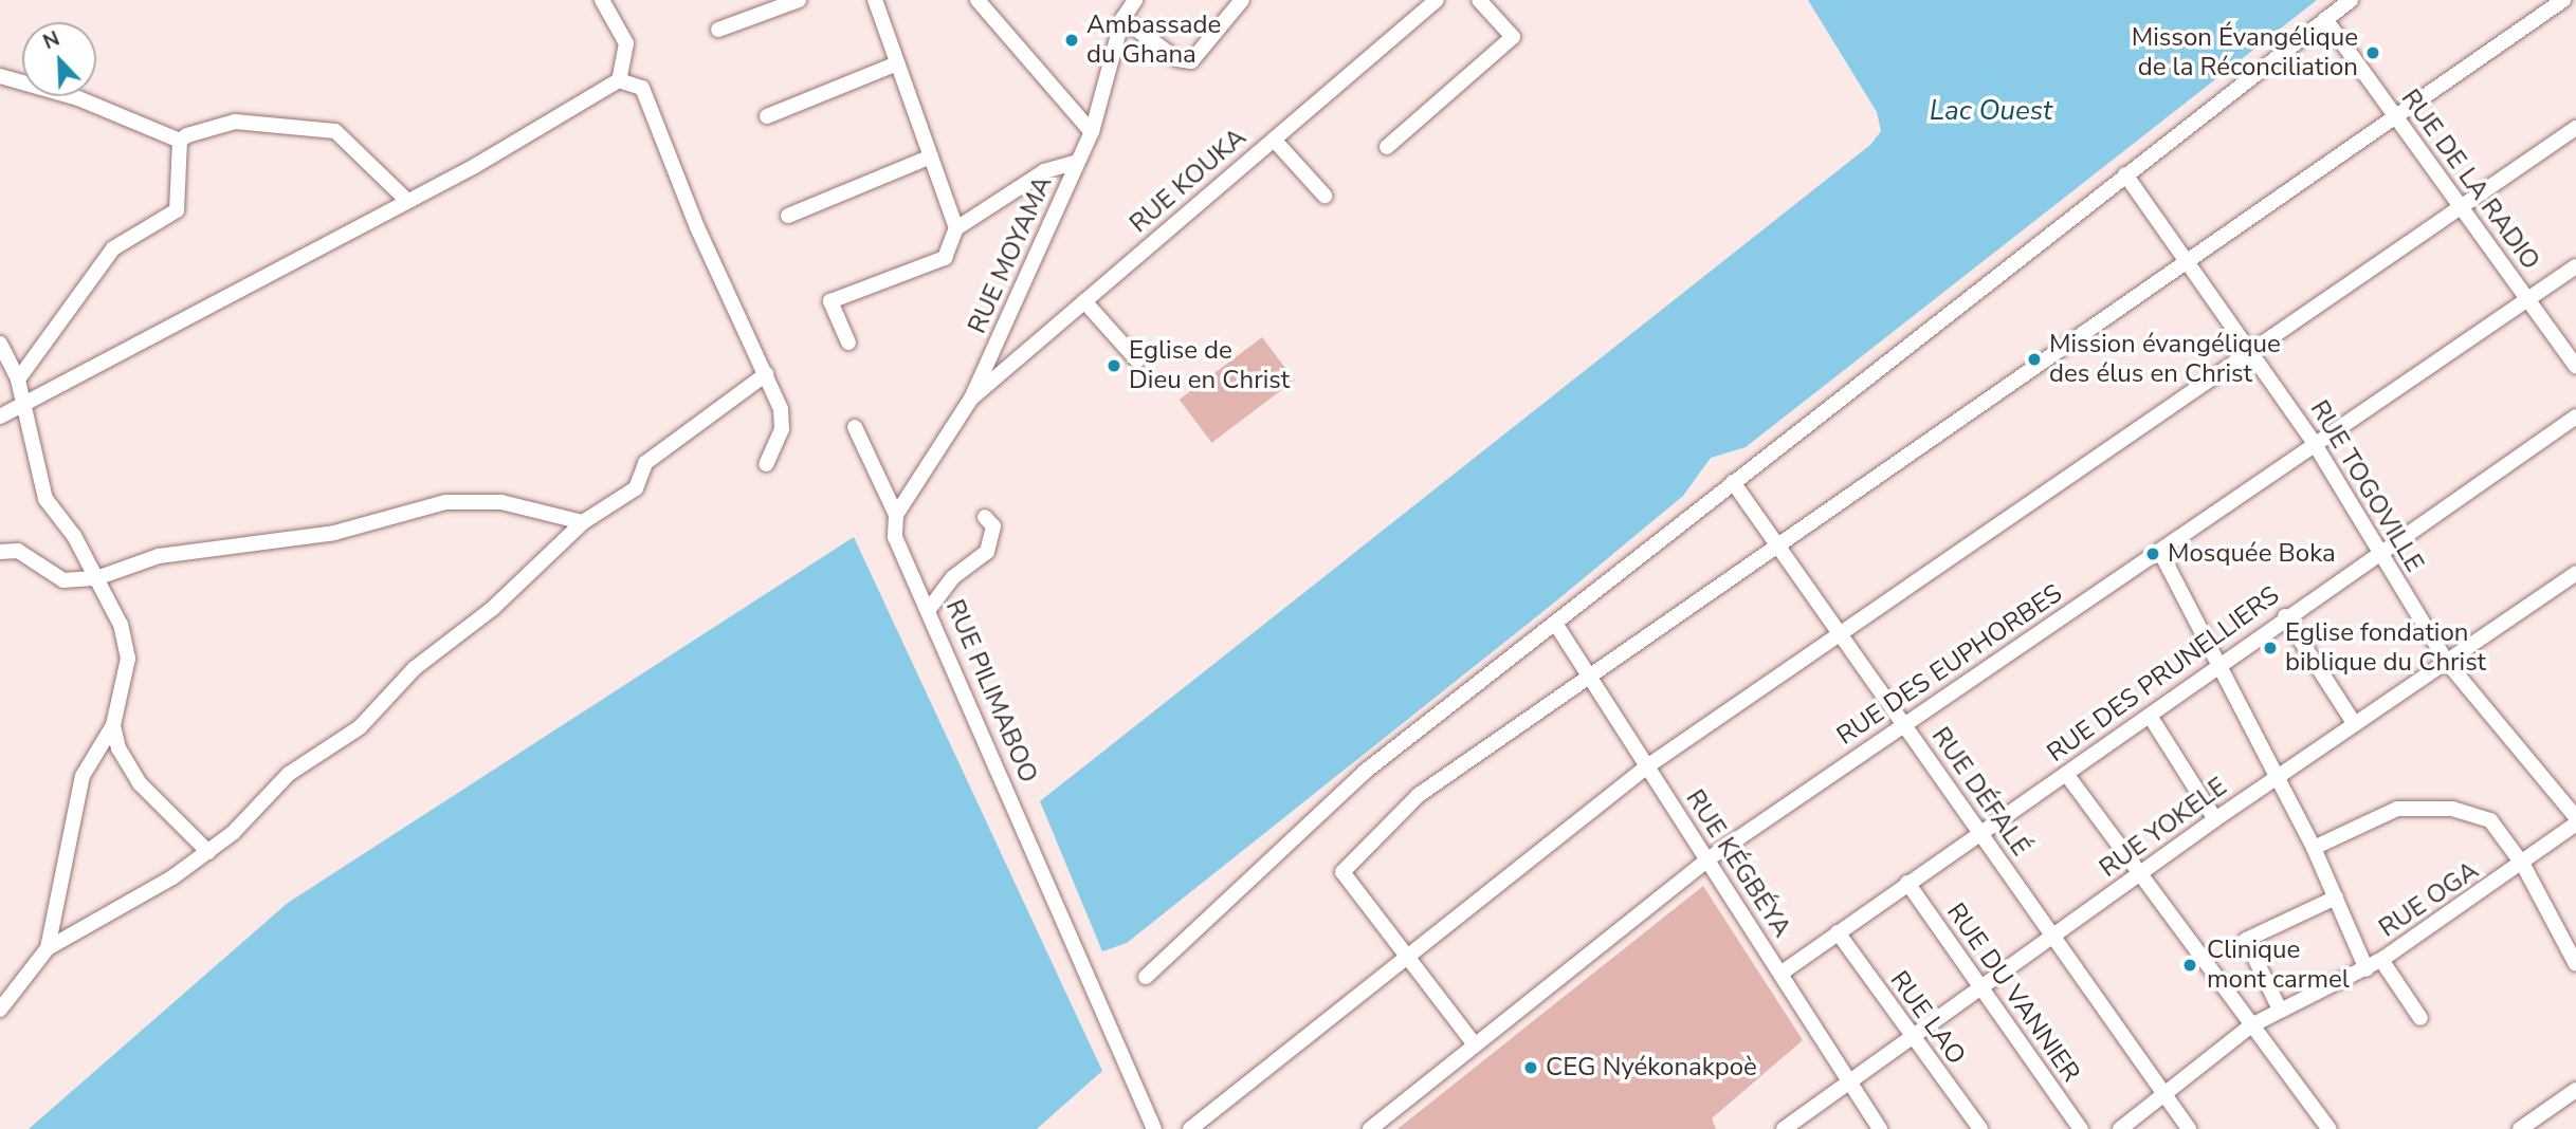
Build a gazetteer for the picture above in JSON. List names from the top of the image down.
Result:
{
  "streets": {
    "street": [
      "RUE DE LA RADIO",
      "RUE KOUKA",
      "RUE MOYAMA",
      "RUE TOGOVILLE",
      "RUE DES EUPHORBES",
      "RUE DES PRUNELLIERS",
      "RUE PILIMABOO",
      "RUE DÉFALÉ",
      "RUE YOKELE",
      "RUE KÉGBÉYA",
      "RUE OGA",
      "RUE DU VANNIER",
      "RUE LAO"
    ]
  },
  "crossings": [
    ["RUE DE LA RADIO", "RUE DES EUPHORBES"],
    ["RUE KOUKA", "RUE MOYAMA"],
    ["RUE MOYAMA", "RUE PILIMABOO"],
    ["RUE TOGOVILLE", "RUE DES EUPHORBES"],
    ["RUE TOGOVILLE", "RUE DES PRUNELLIERS"],
    ["RUE TOGOVILLE", "RUE YOKELE"],
    ["RUE DES EUPHORBES", "RUE DÉFALÉ"],
    ["RUE DES EUPHORBES", "RUE KÉGBÉYA"],
    ["RUE DES PRUNELLIERS", "RUE DÉFALÉ"],
    ["RUE DES PRUNELLIERS", "RUE KÉGBÉYA"],
    ["RUE DES PRUNELLIERS", "RUE DU VANNIER"],
    ["RUE DES PRUNELLIERS", "RUE LAO"],
    ["RUE DÉFALÉ", "RUE YOKELE"],
    ["RUE DÉFALÉ", "RUE OGA"],
    ["RUE YOKELE", "RUE KÉGBÉYA"],
    ["RUE YOKELE", "RUE DU VANNIER"],
    ["RUE YOKELE", "RUE LAO"]
  ],
  "water": ["Lac Ouest"],
  "places": [
    "Ambassade du Ghana",
    "Misson Évangélique de la Réconciliation",
    "Mission évangélique des élus en Christ",
    "Eglise de Dieu en Christ",
    "Mosquée Boka",
    "Eglise fondation biblique du Christ",
    "Clinique mont carmel",
    "CEG Nyékonakpoè"
  ],
  "north": "top left"
}
